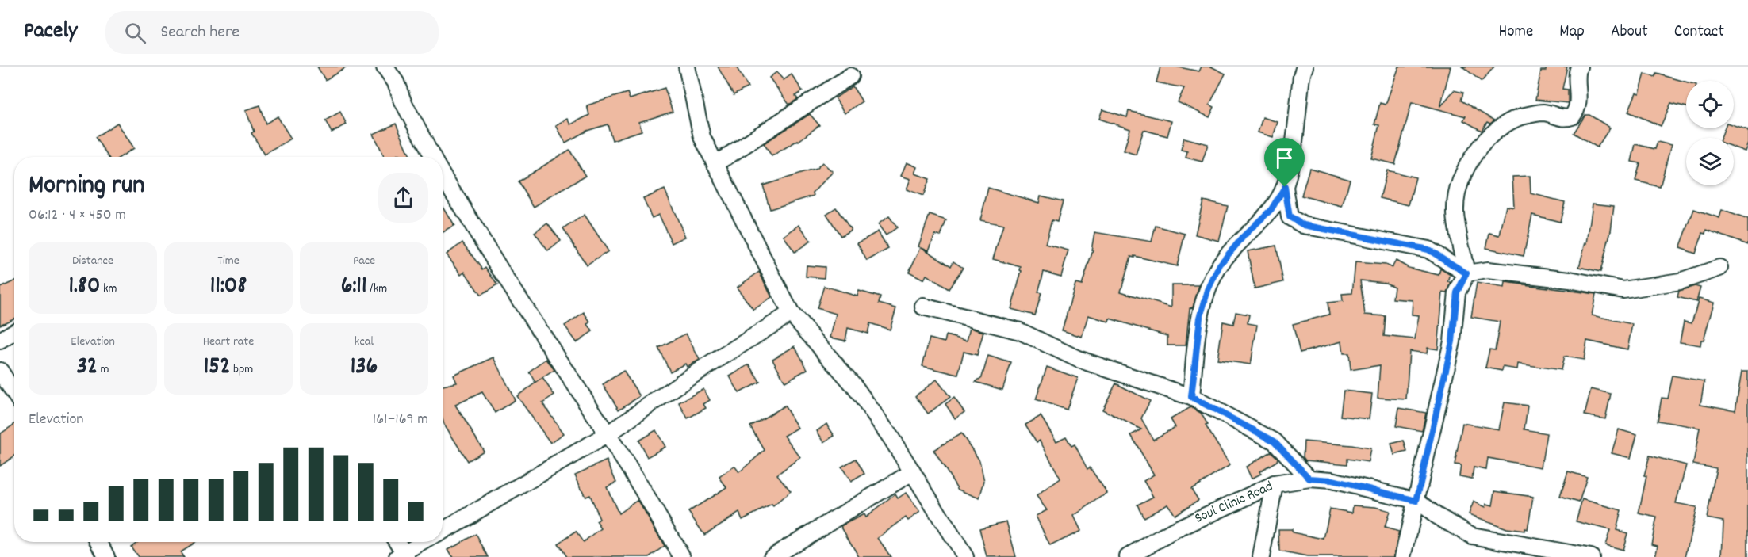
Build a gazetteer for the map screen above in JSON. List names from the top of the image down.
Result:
{
  "streets": {
    "street": ["Soul Clinic Road"]
  },
  "page": {
    "header": "Pacely",
    "search": "Search here",
    "nav": [
      "Home",
      "Map",
      "About",
      "Contact"
    ],
    "heading": ["Morning run", "06:12 · 4 × 450 m"],
    "stats": [
      ["Distance", "1.80 km"],
      ["Time", "11:08"],
      ["Pace", "6:11 /km"],
      ["Elevation", "32 m"],
      ["Heart rate", "152 bpm"],
      ["kcal", "136"]
    ],
    "chart": ["Elevation", "161–169 m"]
  }
}
